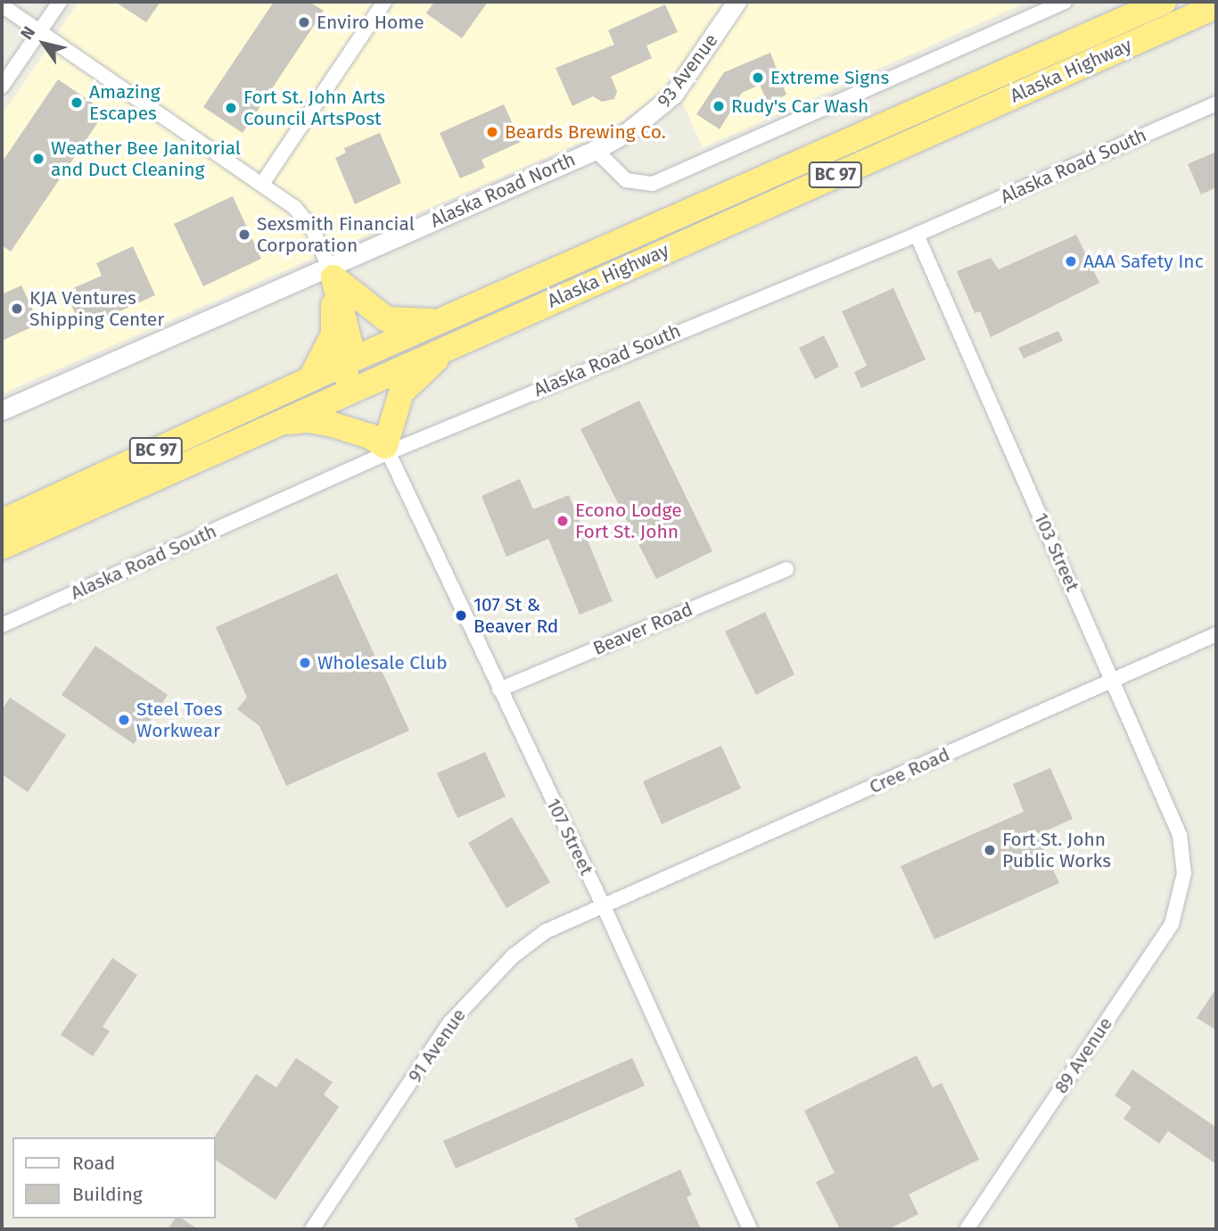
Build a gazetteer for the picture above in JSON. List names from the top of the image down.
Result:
{
  "streets": {
    "highway": ["Alaska Highway", "BC 97"],
    "street": [
      "93 Avenue",
      "Alaska Road South",
      "Alaska Road North",
      "103 Street",
      "Beaver Road",
      "Cree Road",
      "107 Street",
      "91 Avenue",
      "89 Avenue"
    ]
  },
  "crossings": [
    ["93 Avenue", "Alaska Road North"],
    ["Alaska Road South", "103 Street"],
    ["Alaska Road South", "107 Street"],
    ["103 Street", "Cree Road"],
    ["103 Street", "89 Avenue"],
    ["Beaver Road", "107 Street"],
    ["Cree Road", "107 Street"],
    ["Cree Road", "91 Avenue"],
    ["107 Street", "91 Avenue"]
  ],
  "places": [
    "Enviro Home",
    "Extreme Signs",
    "Amazing Escapes",
    "Rudy's Car Wash",
    "Fort St. John Arts Council ArtsPost",
    "Beards Brewing Co.",
    "Weather Bee Janitorial and Duct Cleaning",
    "Sexsmith Financial Corporation",
    "AAA Safety Inc",
    "KJA Ventures Shipping Center",
    "Econo Lodge Fort St. John",
    "107 St & Beaver Rd",
    "Wholesale Club",
    "Steel Toes Workwear",
    "Fort St. John Public Works"
  ],
  "legend": ["Road", "Building"],
  "north": "top left"
}
